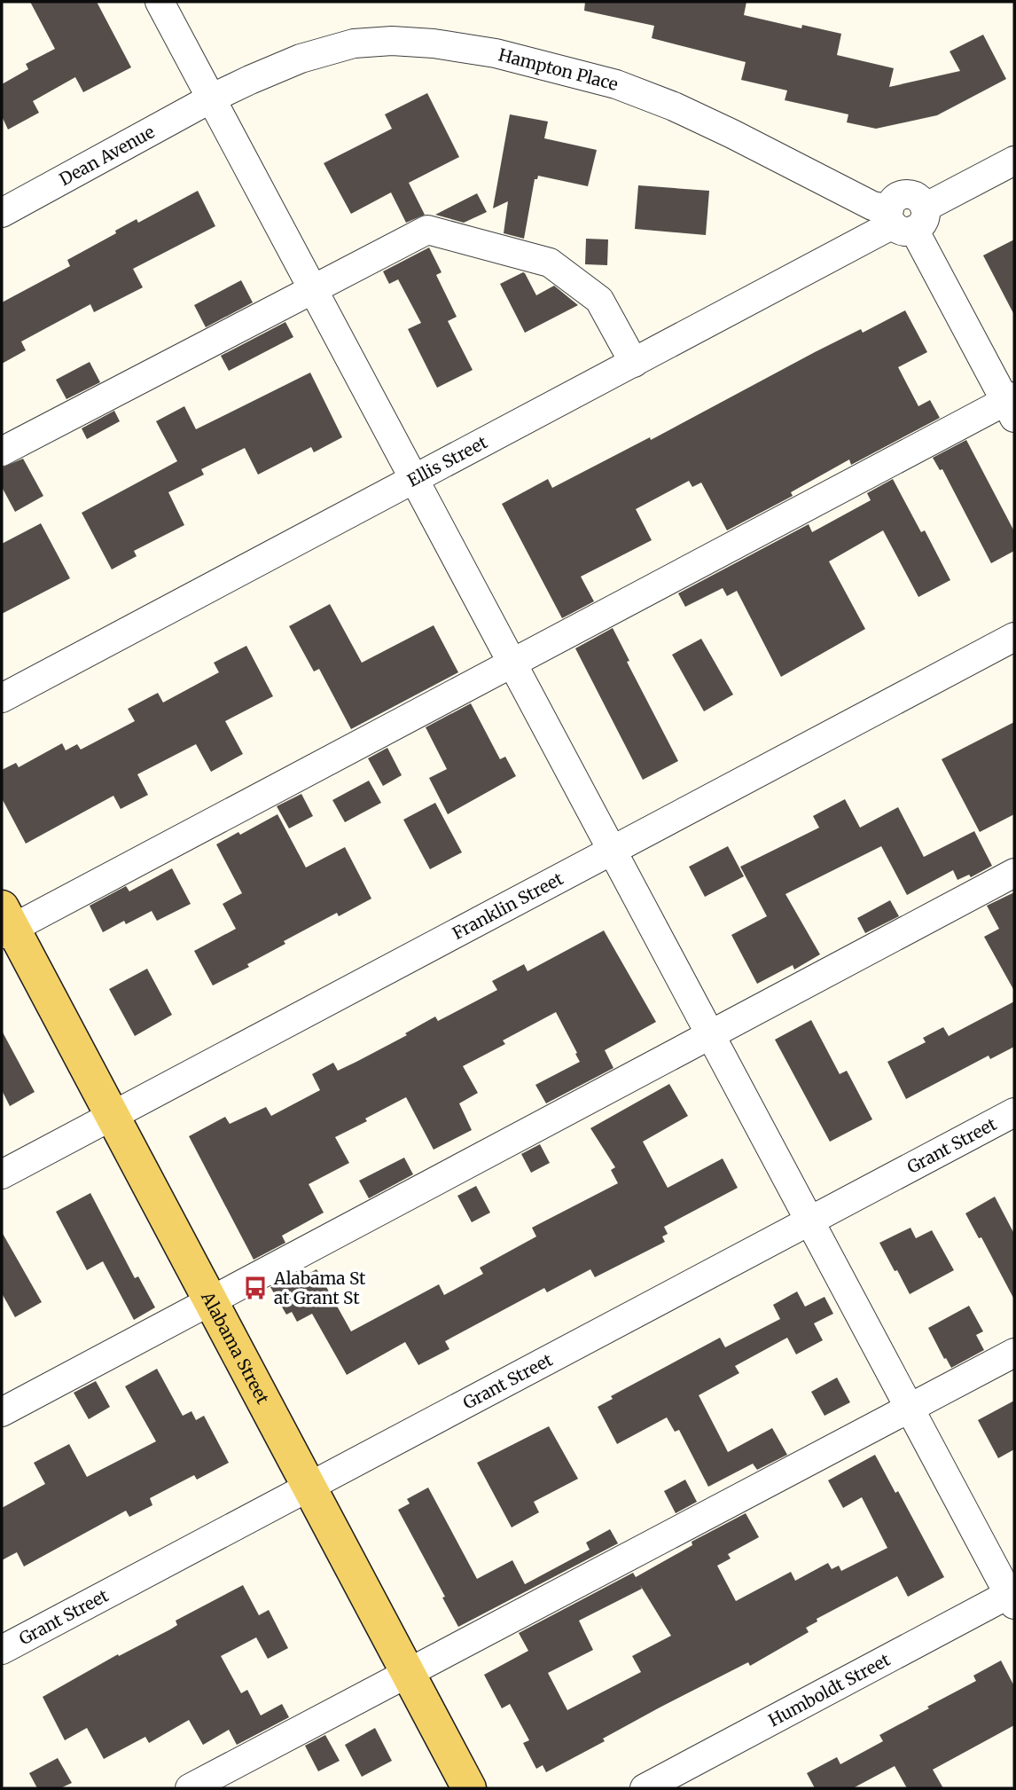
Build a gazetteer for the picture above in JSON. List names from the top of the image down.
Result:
{
  "streets": {
    "main road": ["Alabama Street"],
    "street": [
      "Hampton Place",
      "Dean Avenue",
      "Ellis Street",
      "Franklin Street",
      "Grant Street",
      "Humboldt Street"
    ]
  },
  "crossings": [
    ["Hampton Place", "Dean Avenue"],
    ["Hampton Place", "Ellis Street"],
    ["Franklin Street", "Alabama Street"],
    ["Grant Street", "Alabama Street"]
  ],
  "places": {
    "bus stop": ["Alabama St at Grant St"]
  }
}
